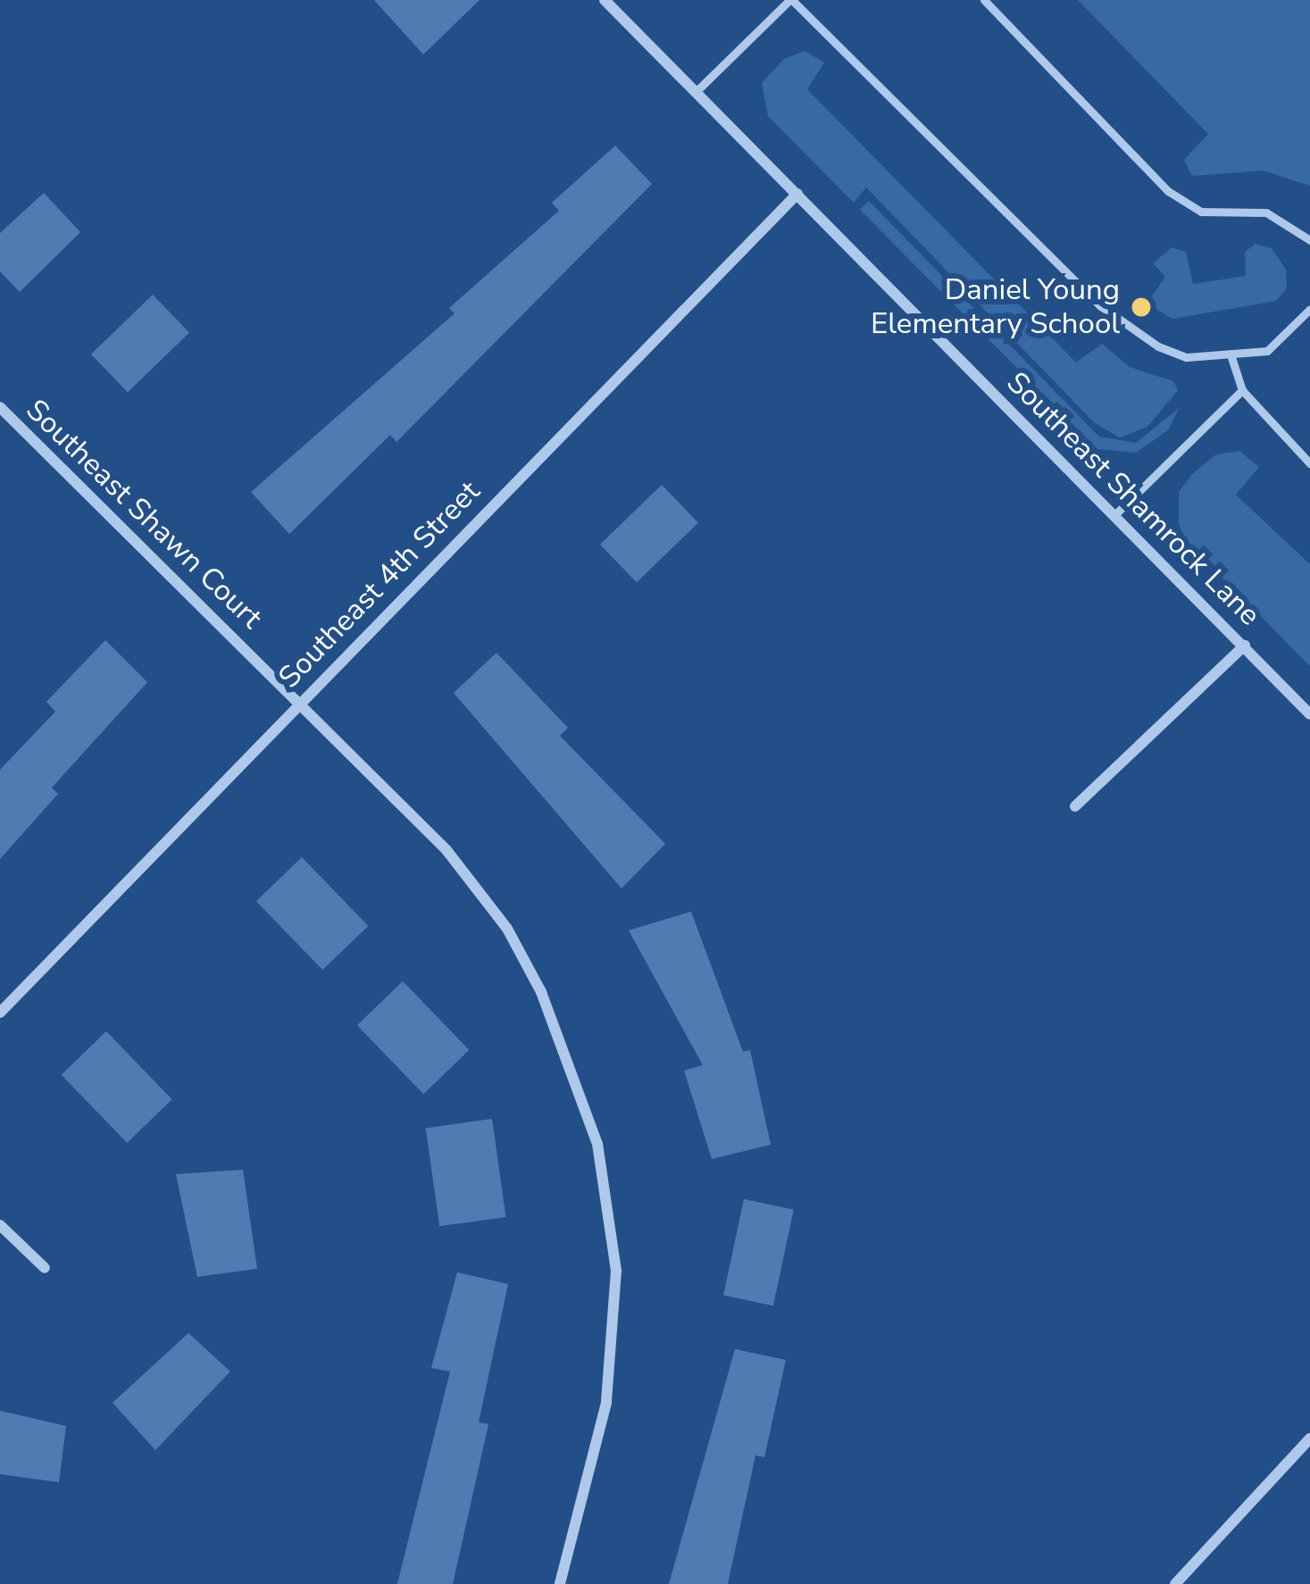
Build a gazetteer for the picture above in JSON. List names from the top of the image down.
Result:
{
  "streets": {
    "street": ["Southeast Shamrock Lane", "Southeast Shawn Court", "Southeast 4th Street"]
  },
  "crossings": [
    ["Southeast Shamrock Lane", "Southeast 4th Street"],
    ["Southeast Shawn Court", "Southeast 4th Street"]
  ],
  "places": ["Daniel Young Elementary School"]
}
